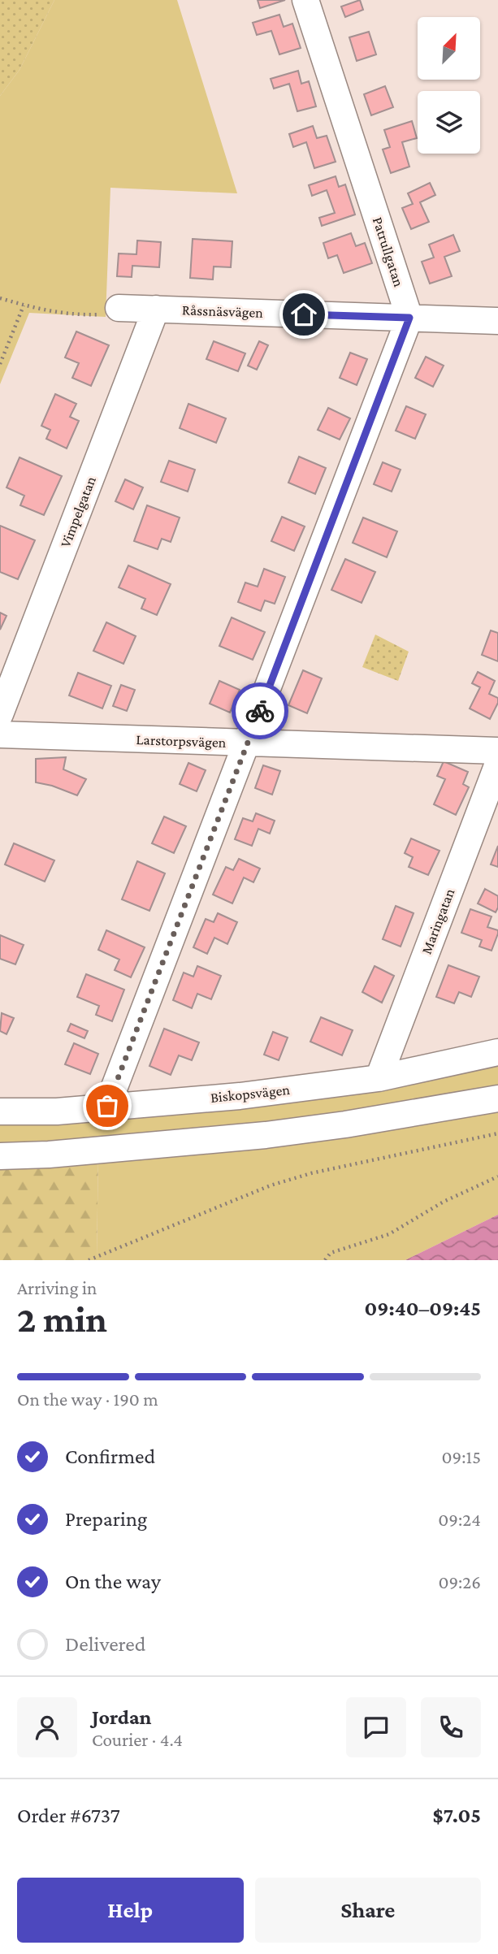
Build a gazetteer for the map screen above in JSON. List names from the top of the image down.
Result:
{
  "streets": {
    "street": [
      "Patrullgatan",
      "Råssnäsvägen",
      "Vimpelgatan",
      "Larstorpsvägen",
      "Maringatan",
      "Biskopsvägen"
    ]
  },
  "crossings": [
    ["Patrullgatan", "Råssnäsvägen"],
    ["Råssnäsvägen", "Vimpelgatan"],
    ["Maringatan", "Biskopsvägen"]
  ],
  "north": "top right",
  "page": {
    "heading": ["2 min", "Arriving in", "09:40–09:45"],
    "panel": [
      "Jordan",
      "Courier · 4.4",
      "Order #6737",
      "$7.05"
    ],
    "bar": "On the way · 190 m",
    "list": [
      ["Confirmed", "09:15"],
      ["Preparing", "09:24"],
      ["On the way", "09:26"],
      "Delivered"
    ],
    "buttons": ["Help", "Share"]
  }
}
